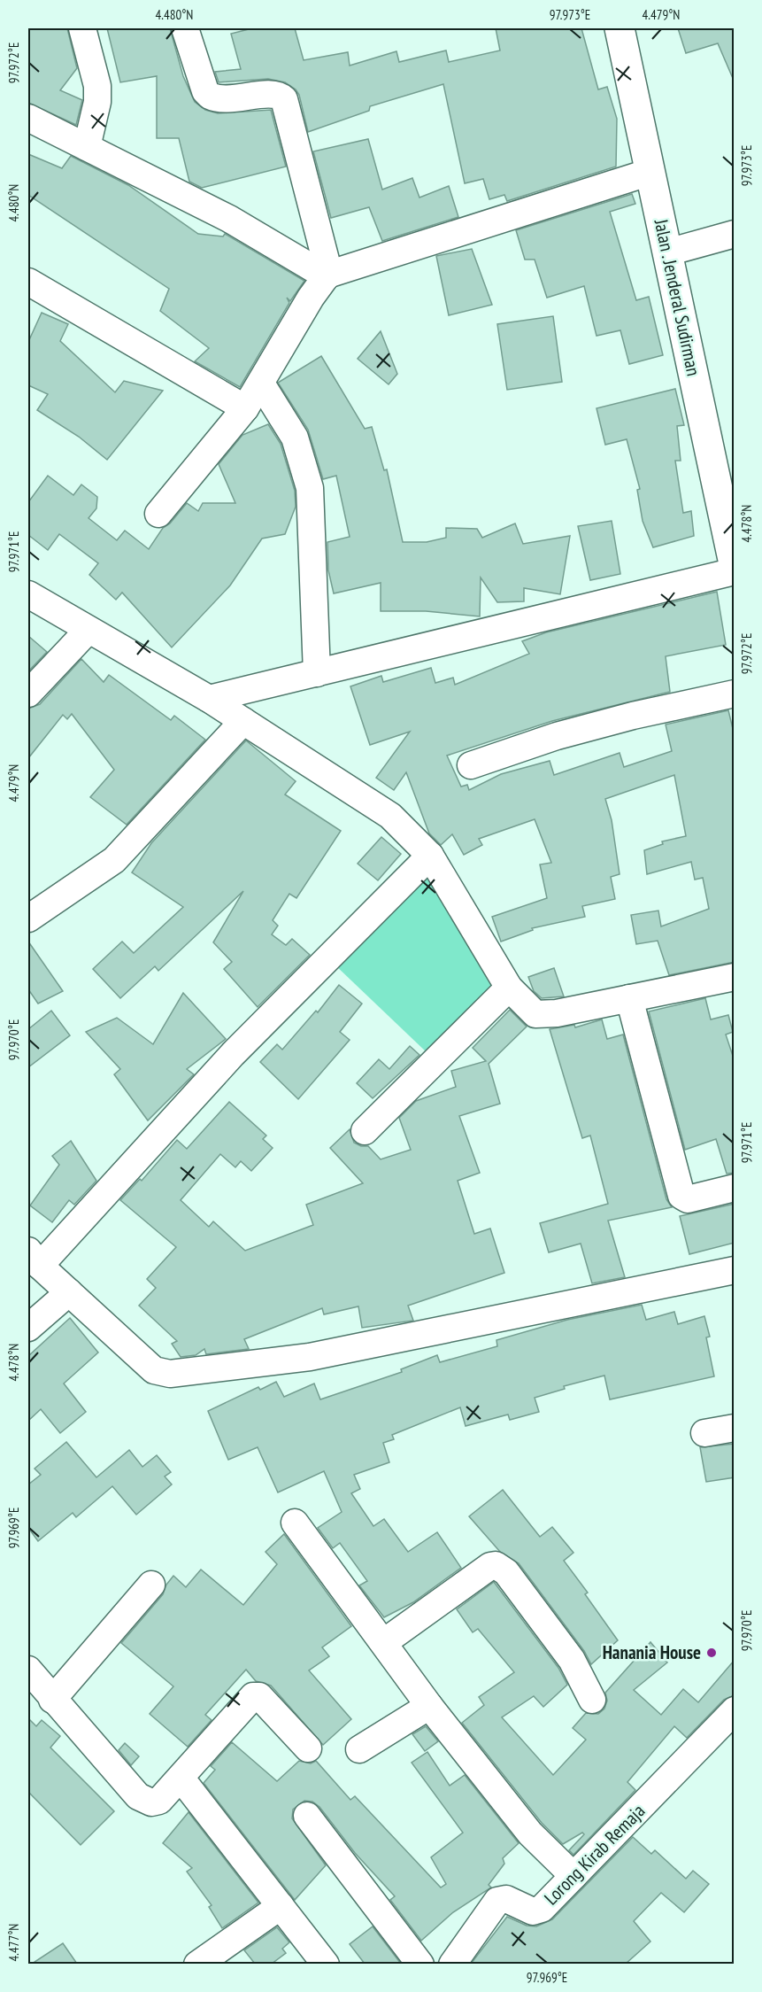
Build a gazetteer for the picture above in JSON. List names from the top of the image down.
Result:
{
  "streets": {
    "street": ["Jalan . Jenderal Sudirman", "Lorong Kirab Remaja"]
  },
  "places": ["Hanania House"],
  "coordinates": [
    "4.480°N",
    "97.973°E",
    "4.479°N",
    "97.972°E",
    "4.478°N",
    "97.971°E",
    "97.970°E",
    "97.969°E",
    "4.477°N"
  ]
}
